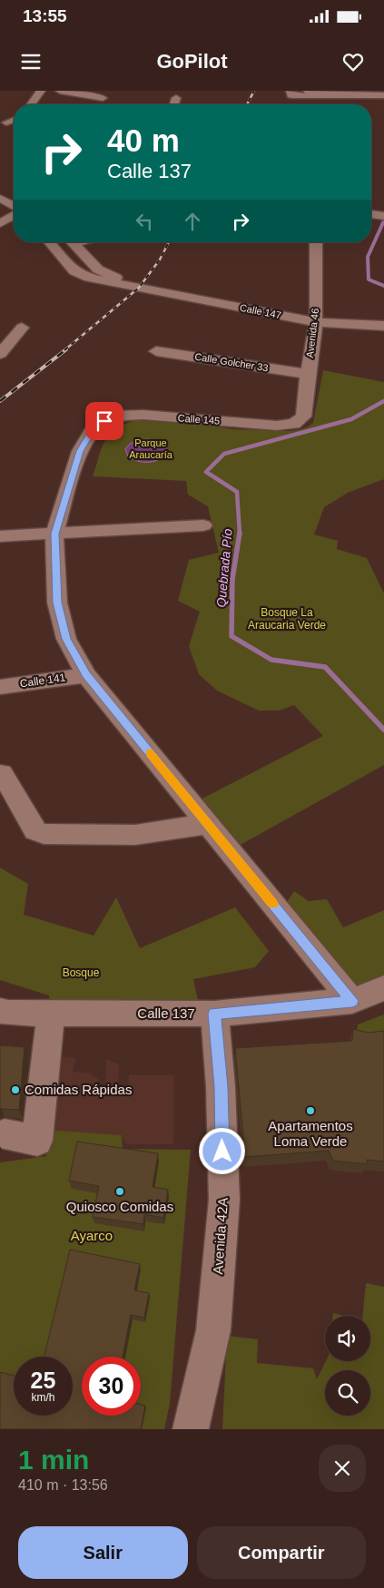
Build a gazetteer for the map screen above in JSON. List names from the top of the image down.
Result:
{
  "streets": {
    "street": [
      "Calle 147",
      "Avenida 46",
      "Calle Golcher 33",
      "Calle 145",
      "Calle 141",
      "Calle 137",
      "Avenida 42A"
    ]
  },
  "crossings": [
    ["Calle 147", "Avenida 46"],
    ["Avenida 46", "Calle Golcher 33"],
    ["Avenida 46", "Calle 145"],
    ["Calle 137", "Avenida 42A"]
  ],
  "water": ["Quebrada Pío"],
  "parks": [
    "Parque Araucaría",
    "Bosque La Araucaria Verde",
    "Bosque",
    "Ayarco"
  ],
  "places": ["Comidas Rápidas", "Apartamentos Loma Verde", "Quiosco Comidas"],
  "page": {
    "status": "13:55",
    "header": "GoPilot",
    "turn": ["40 m", "Calle 137"],
    "speed": "25 km/h",
    "limit": "30",
    "heading": ["1 min", "410 m · 13:56"],
    "buttons": ["Salir", "Compartir"]
  }
}
